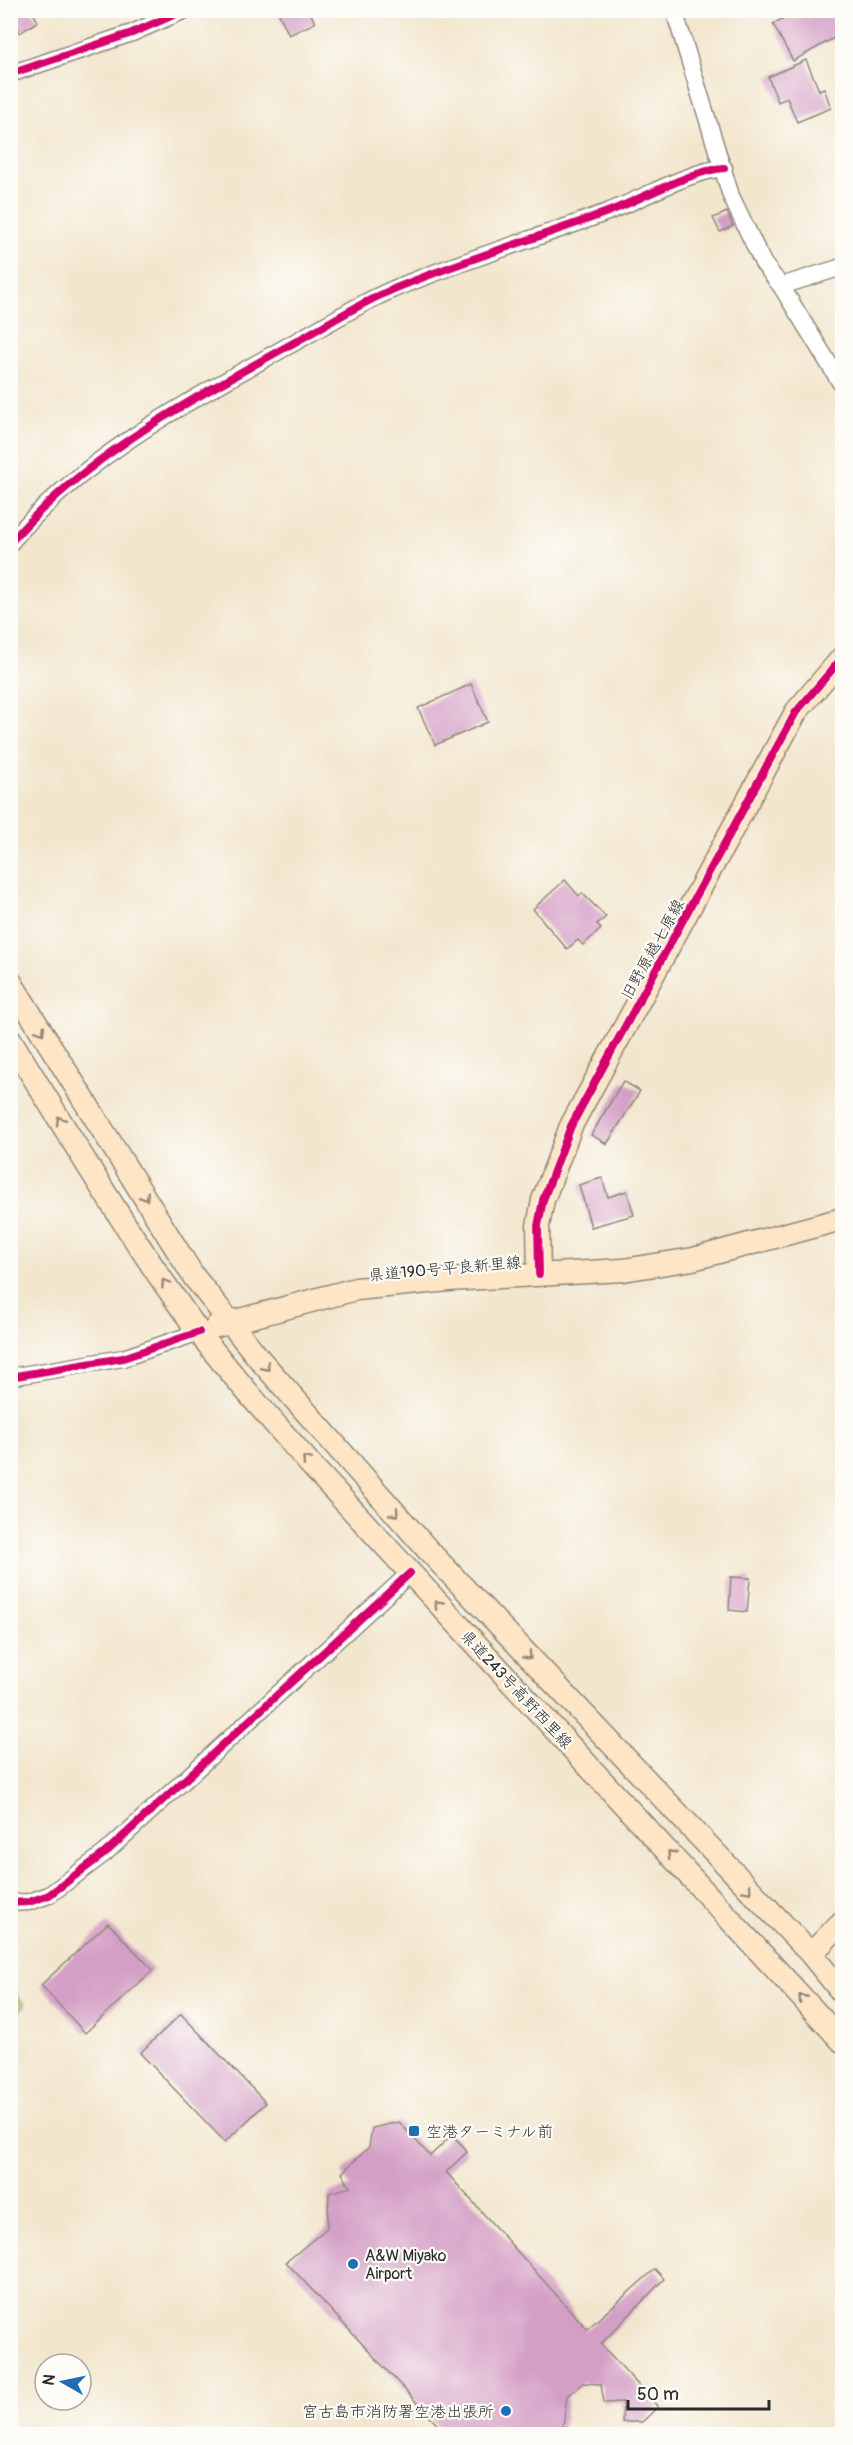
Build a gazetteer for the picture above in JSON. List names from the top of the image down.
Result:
{
  "streets": {
    "main road": ["旧野原越七原線", "県道190号平良新里線", "県道243号高野西里線"]
  },
  "crossings": [
    ["旧野原越七原線", "県道190号平良新里線"],
    ["県道190号平良新里線", "県道243号高野西里線"]
  ],
  "places": {
    "transit": ["空港ターミナル前"],
    "other": ["A&W Miyako Airport", "宮古島市消防署空港出張所"]
  },
  "scale_bar": "50 m",
  "north": "left"
}
